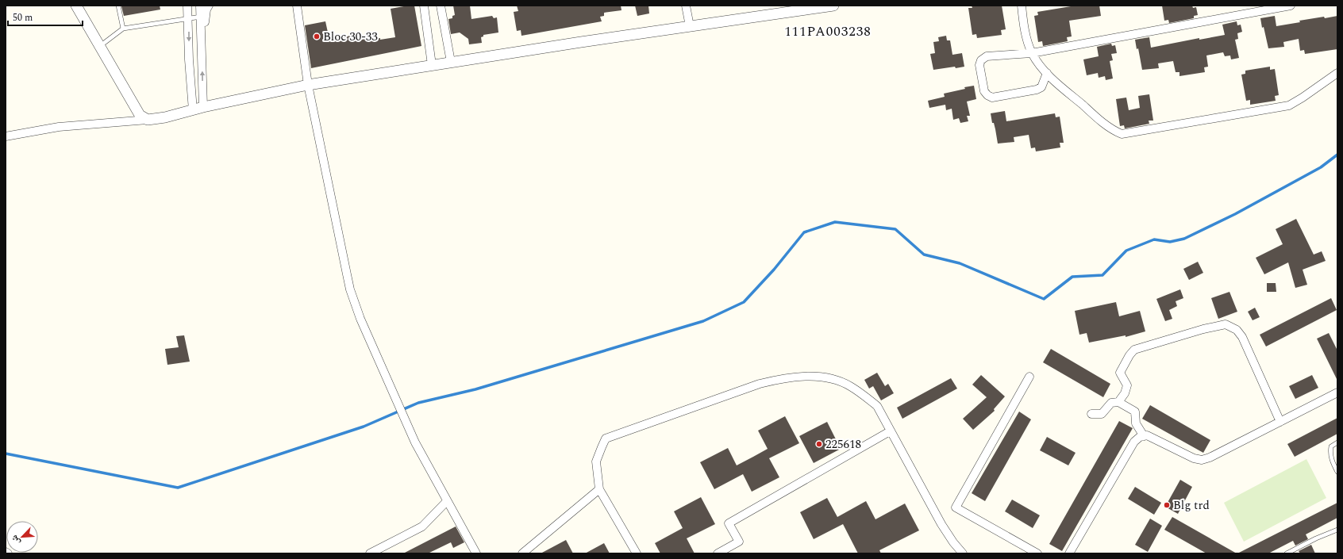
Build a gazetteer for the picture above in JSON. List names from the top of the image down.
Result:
{
  "districts": ["111PA003238"],
  "places": ["Bloc 30-33", "225618", "Blg trd"],
  "scale_bar": "50 m",
  "north": "bottom left"
}
